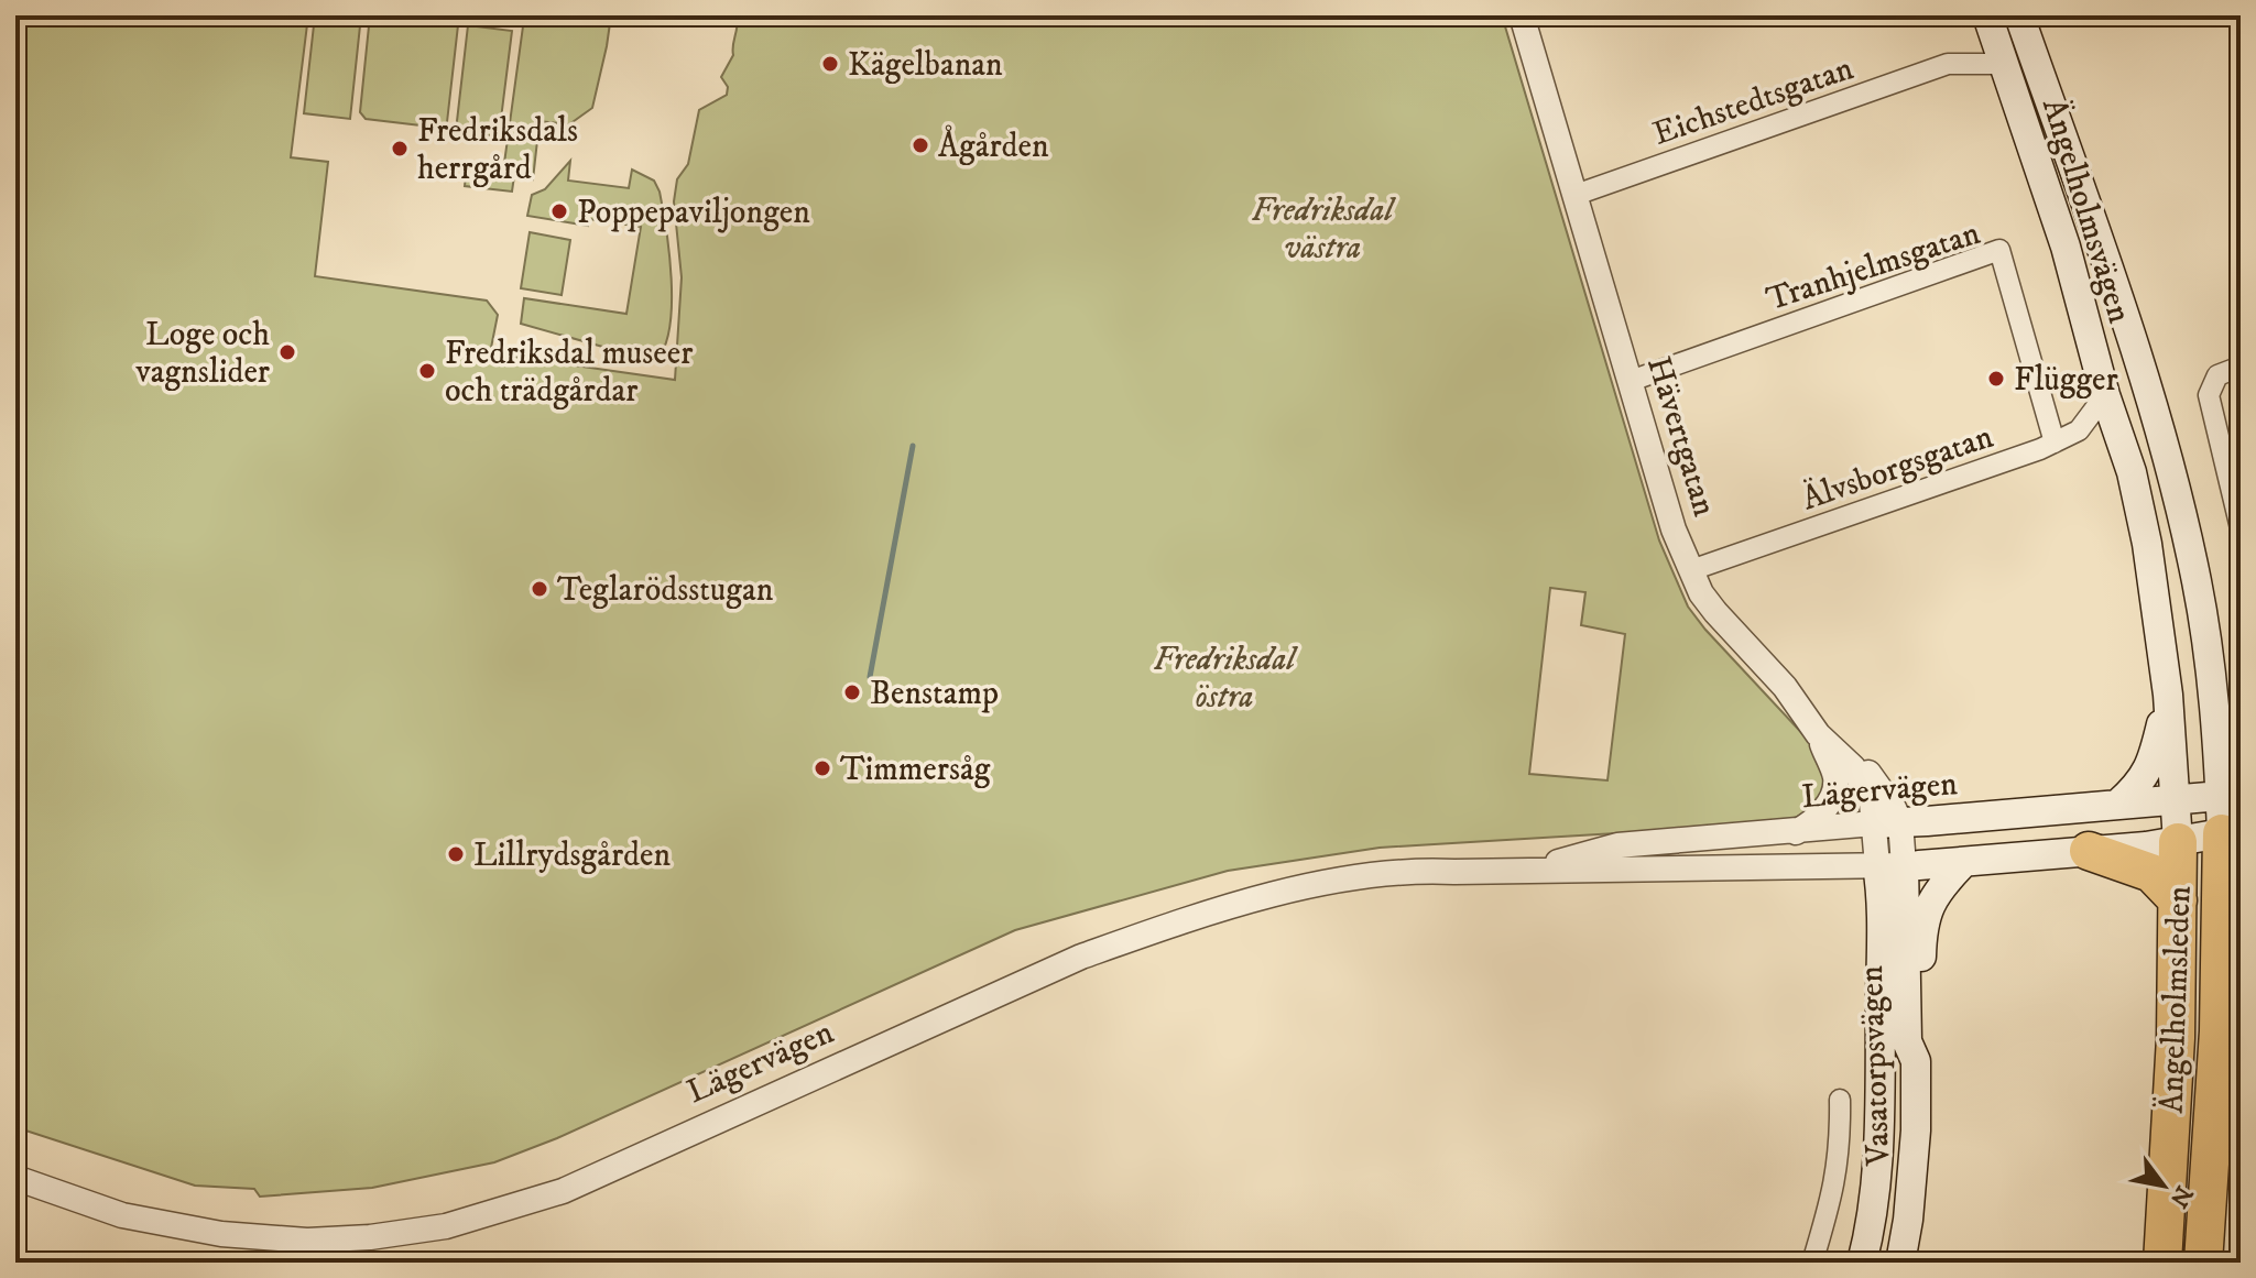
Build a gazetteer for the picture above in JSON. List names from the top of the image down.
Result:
{
  "streets": {
    "highway": ["Ängelholmsleden"],
    "main road": ["Ängelholmsvägen", "Lägervägen", "Vasatorpsvägen"],
    "street": [
      "Eichstedtsgatan",
      "Tranhjelmsgatan",
      "Hävertgatan",
      "Älvsborgsgatan"
    ]
  },
  "crossings": [
    ["Eichstedtsgatan", "Ängelholmsvägen"],
    ["Eichstedtsgatan", "Hävertgatan"],
    ["Ängelholmsvägen", "Älvsborgsgatan"],
    ["Ängelholmsvägen", "Lägervägen"],
    ["Ängelholmsvägen", "Ängelholmsleden"],
    ["Tranhjelmsgatan", "Hävertgatan"],
    ["Tranhjelmsgatan", "Älvsborgsgatan"],
    ["Hävertgatan", "Älvsborgsgatan"],
    ["Hävertgatan", "Lägervägen"],
    ["Lägervägen", "Vasatorpsvägen"]
  ],
  "parks": ["Fredriksdal västra", "Fredriksdal östra"],
  "places": [
    "Kägelbanan",
    "Ågården",
    "Fredriksdals herrgård",
    "Poppepaviljongen",
    "Loge och vagnslider",
    "Fredriksdal museer och trädgårdar",
    "Flügger",
    "Teglarödsstugan",
    "Benstamp",
    "Timmersåg",
    "Lillrydsgården"
  ],
  "north": "bottom right"
}
